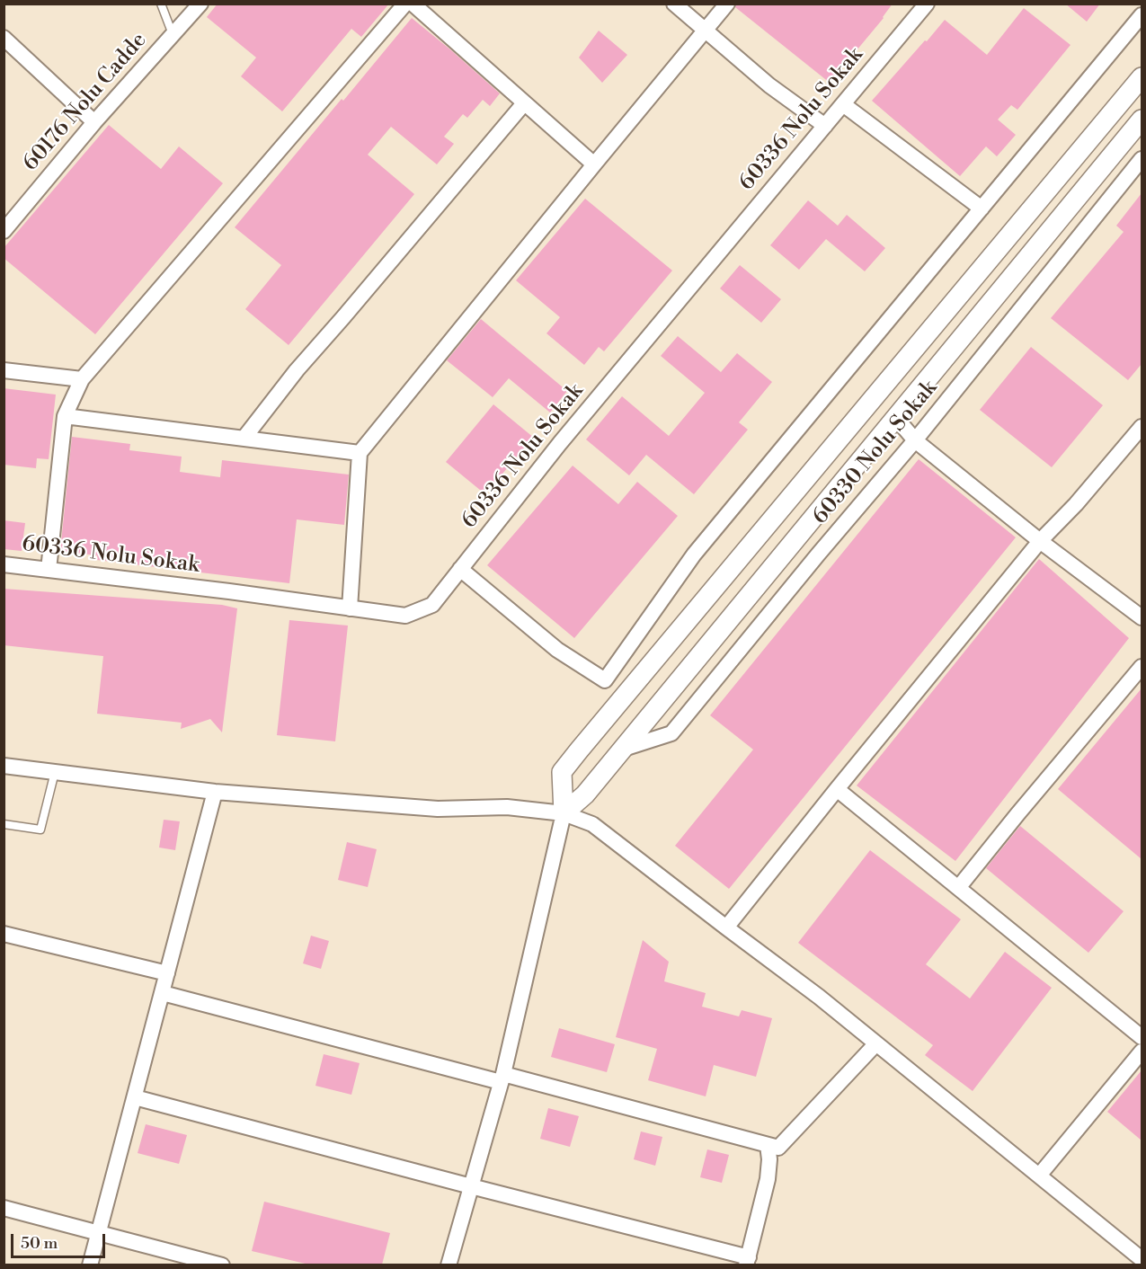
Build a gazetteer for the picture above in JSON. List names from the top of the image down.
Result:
{
  "streets": {
    "street": ["60176 Nolu Cadde", "60336 Nolu Sokak", "60330 Nolu Sokak"]
  },
  "scale_bar": "50 m"
}
